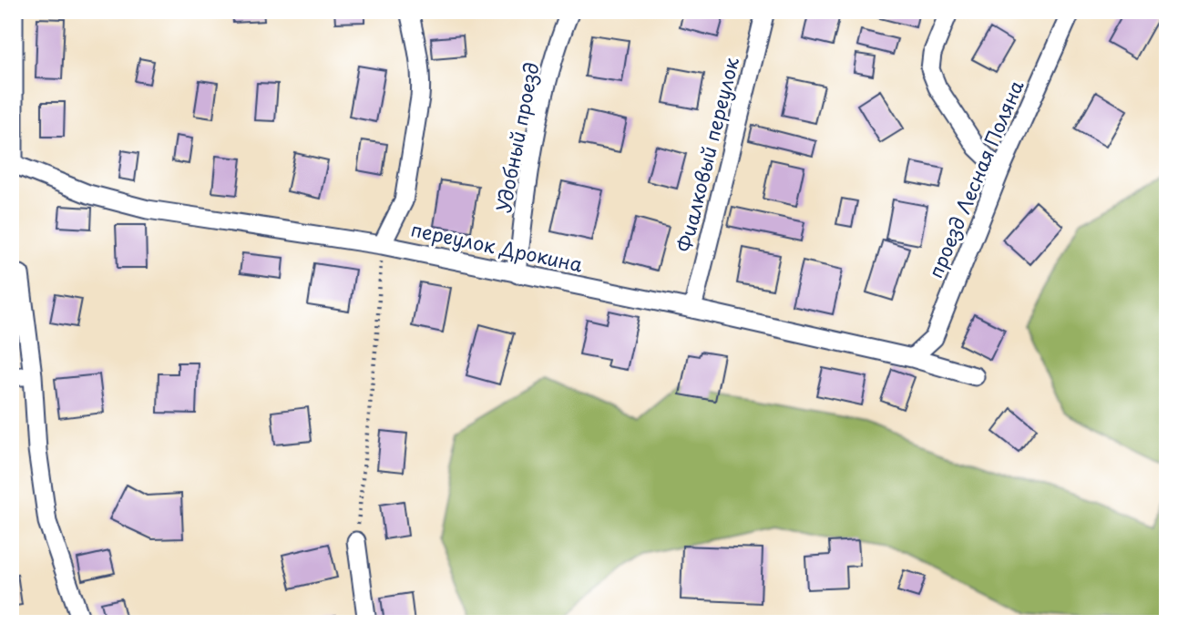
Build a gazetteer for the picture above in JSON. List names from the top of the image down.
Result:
{
  "streets": {
    "street": [
      "Удобный проезд",
      "Фиалковый переулок",
      "проезд Лесная Поляна",
      "переулок Дрокина"
    ]
  },
  "crossings": [
    ["Удобный проезд", "переулок Дрокина"],
    ["Фиалковый переулок", "переулок Дрокина"],
    ["проезд Лесная Поляна", "переулок Дрокина"]
  ]
}
